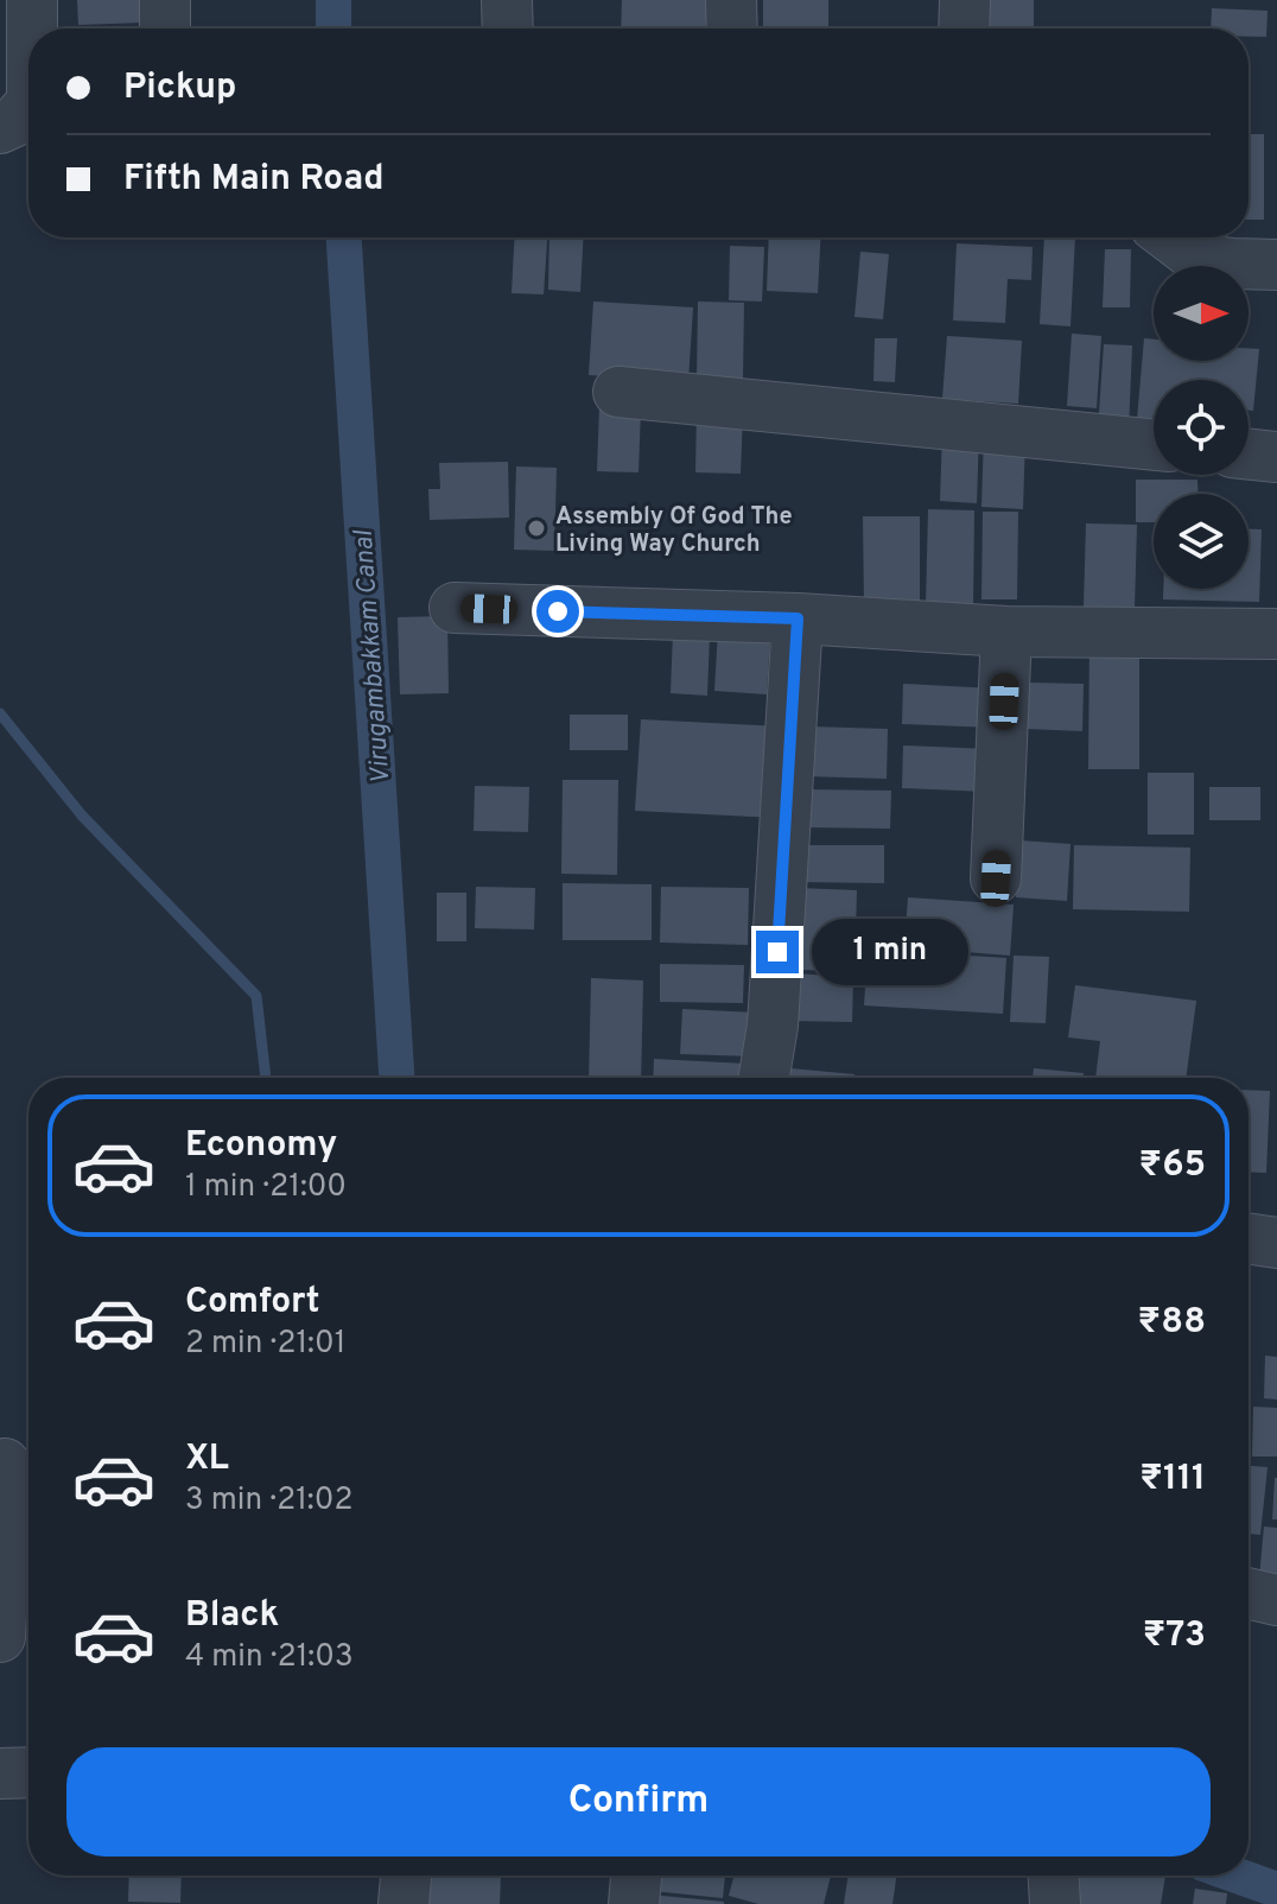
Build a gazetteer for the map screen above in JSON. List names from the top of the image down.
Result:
{
  "water": ["Virugambakkam Canal"],
  "places": ["Assembly Of God The Living Way Church"],
  "north": "right",
  "page": {
    "banner": ["Pickup", "Fifth Main Road"],
    "bubble": "1 min",
    "list": [
      {
        "name": "Economy",
        "note": "1 min · 21:00",
        "value": "₹65"
      },
      {
        "name": "Comfort",
        "note": "2 min · 21:01",
        "value": "₹88"
      },
      {
        "name": "XL",
        "note": "3 min · 21:02",
        "value": "₹111"
      },
      {
        "name": "Black",
        "note": "4 min · 21:03",
        "value": "₹73"
      }
    ],
    "buttons": "Confirm"
  }
}
